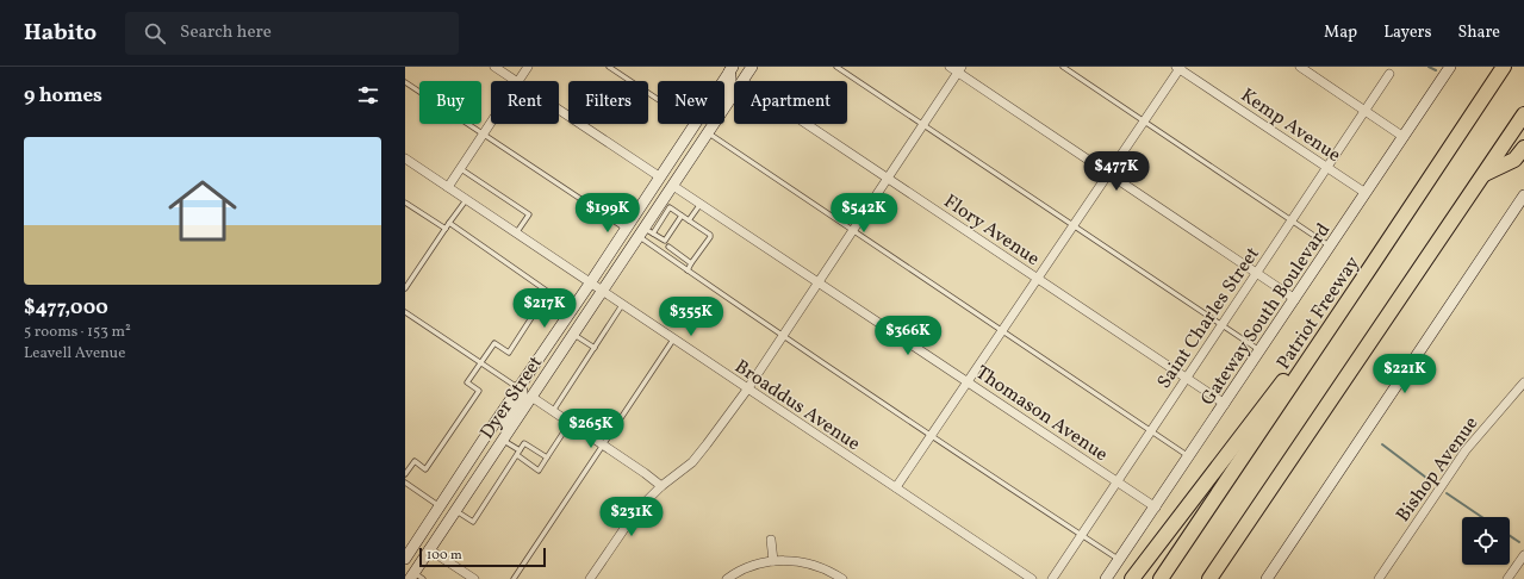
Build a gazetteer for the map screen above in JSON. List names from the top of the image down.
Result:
{
  "streets": {
    "highway": ["Patriot Freeway"],
    "main road": ["Gateway South Boulevard", "Dyer Street"],
    "street": [
      "Kemp Avenue",
      "Flory Avenue",
      "Saint Charles Street",
      "Broaddus Avenue",
      "Thomason Avenue",
      "Bishop Avenue"
    ]
  },
  "crossings": [
    ["Kemp Avenue", "Gateway South Boulevard"],
    ["Kemp Avenue", "Saint Charles Street"],
    ["Flory Avenue", "Gateway South Boulevard"],
    ["Flory Avenue", "Saint Charles Street"],
    ["Gateway South Boulevard", "Thomason Avenue"],
    ["Saint Charles Street", "Thomason Avenue"],
    ["Dyer Street", "Broaddus Avenue"],
    ["Dyer Street", "Thomason Avenue"]
  ],
  "scale_bar": "100 m",
  "page": {
    "header": "Habito",
    "search": "Search here",
    "nav": ["Map", "Layers", "Share"],
    "heading": "9 homes",
    "chip": [
      "Buy",
      "Rent",
      "Filters",
      "New",
      "Apartment"
    ],
    "list": [
      {
        "name": "$477,000",
        "note": "5 rooms · 153 m² · Leavell Avenue"
      }
    ],
    "price": [
      "$477K",
      "$199K",
      "$542K",
      "$217K",
      "$355K",
      "$366K",
      "$221K",
      "$265K",
      "$231K"
    ],
    "scale": "100 m"
  }
}
